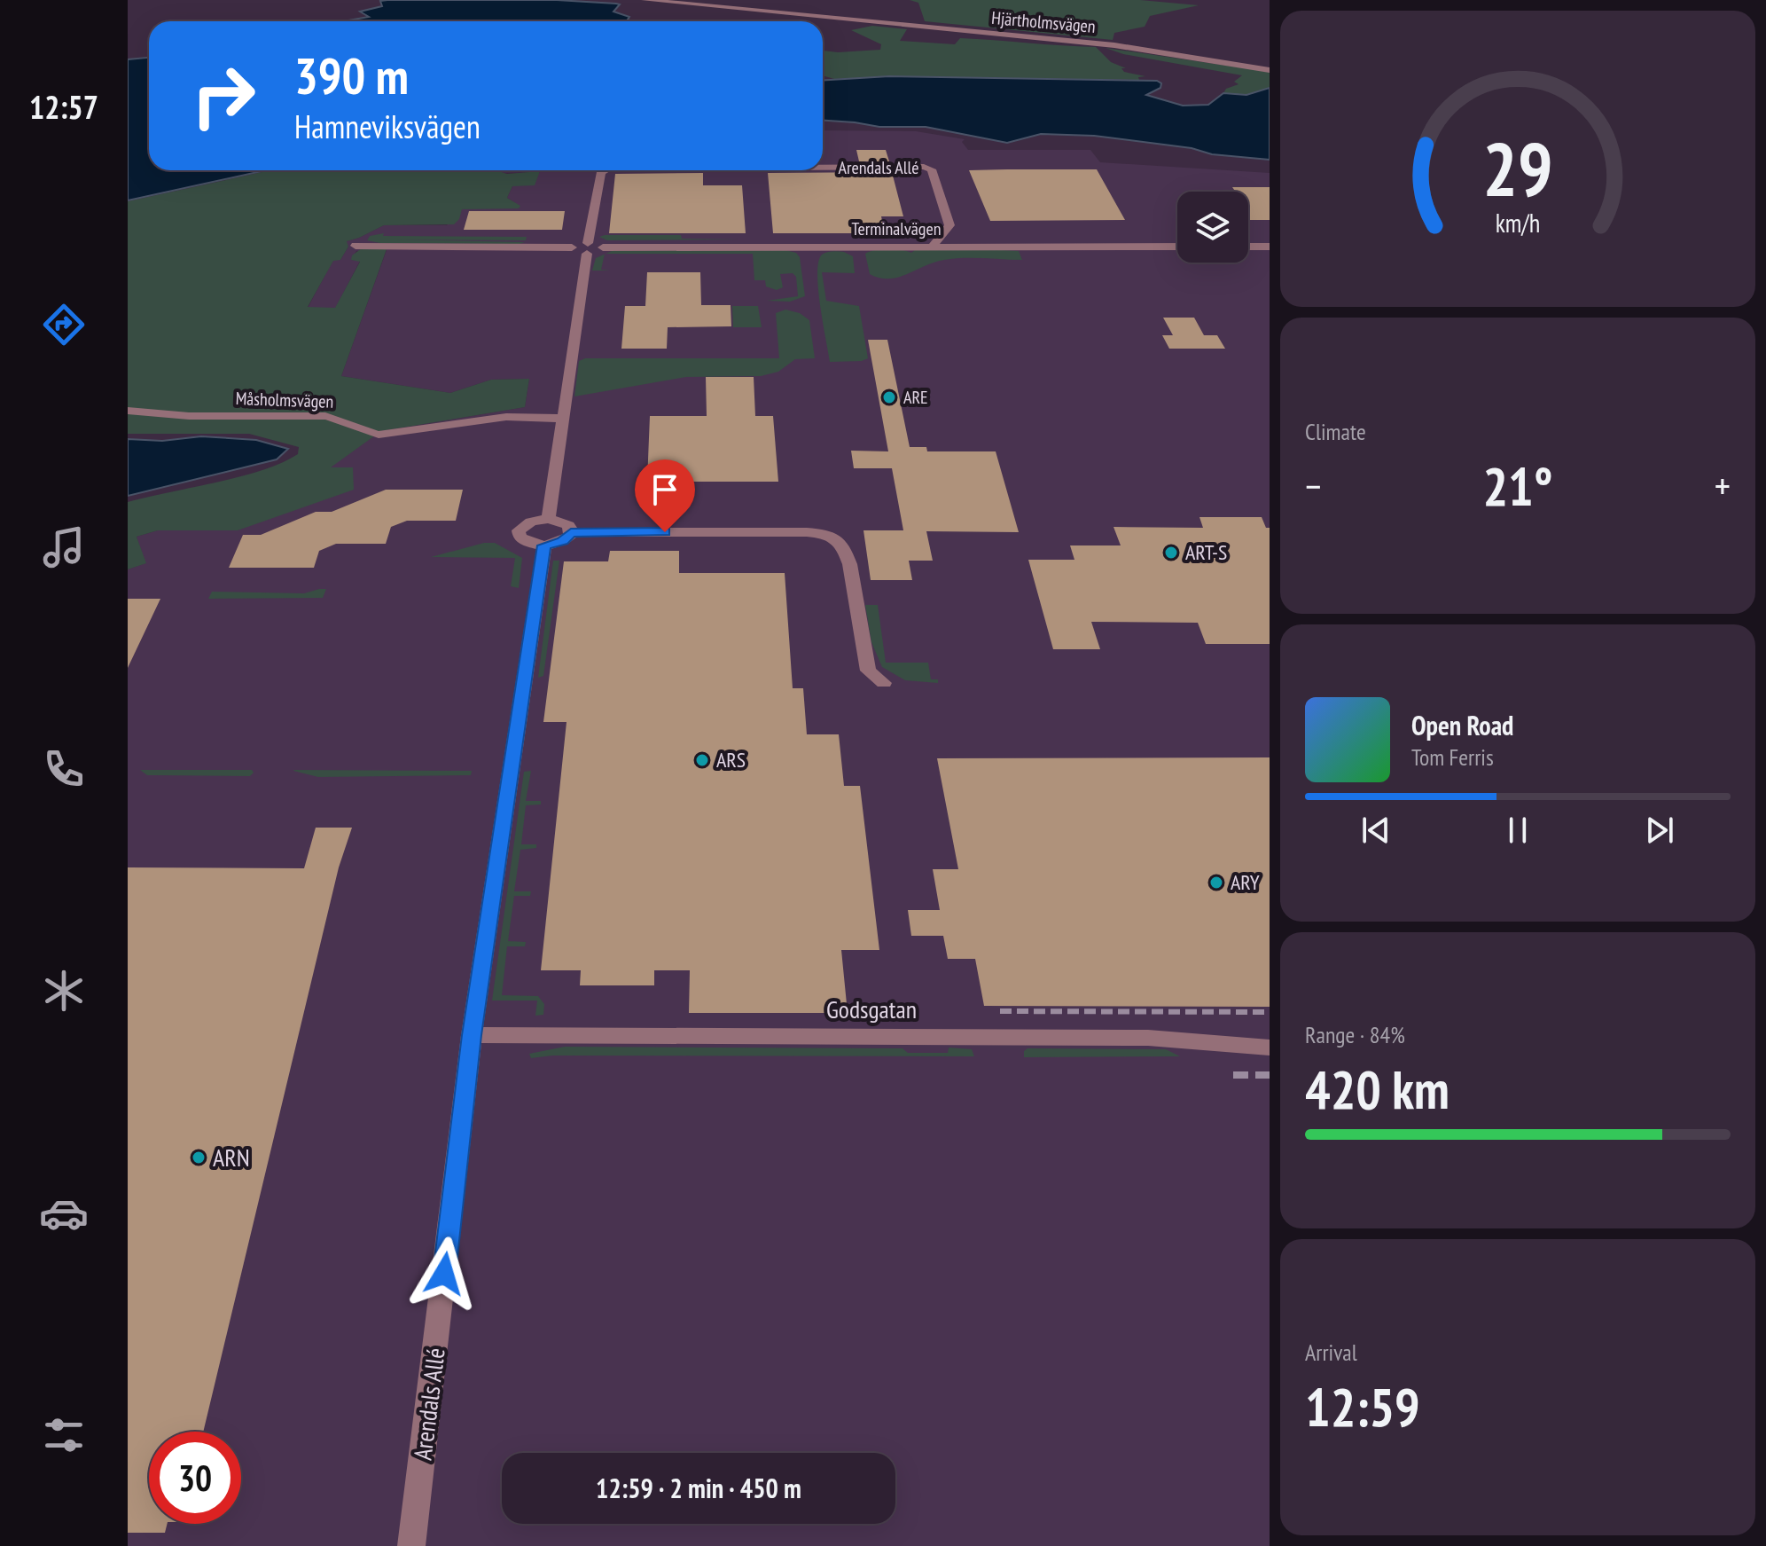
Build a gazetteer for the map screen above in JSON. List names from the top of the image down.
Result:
{
  "streets": {
    "street": [
      "Hjärtholmsvägen",
      "Arendals Allé",
      "Terminalvägen",
      "Måsholmsvägen",
      "Godsgatan"
    ]
  },
  "crossings": [
    ["Arendals Allé", "Terminalvägen"],
    ["Arendals Allé", "Måsholmsvägen"],
    ["Arendals Allé", "Godsgatan"]
  ],
  "places": [
    "ARE",
    "ART-S",
    "ARS",
    "ARY",
    "ARN"
  ],
  "page": {
    "tabs": "12:57",
    "turn": ["390 m", "Hamneviksvägen"],
    "tile": [
      "Climate",
      ["Range · 84%", "420 km"],
      ["Arrival", "12:59"]
    ],
    "heat": ["−", "21°", "+"],
    "song": ["Open Road", "Tom Ferris"],
    "limit": "30",
    "trip": "12:59 · 2 min · 450 m",
    "gauge": ["29", "km/h"]
  }
}
